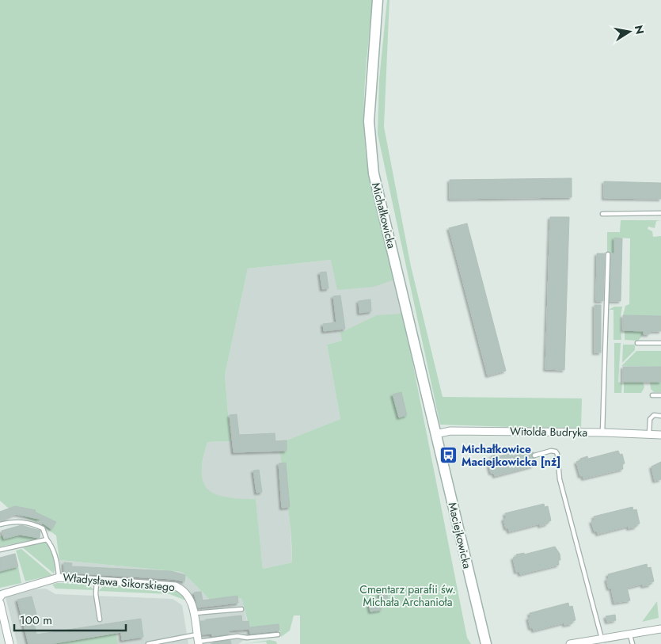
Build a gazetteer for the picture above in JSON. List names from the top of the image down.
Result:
{
  "streets": {
    "street": [
      "Michałkowicka",
      "Witolda Budryka",
      "Maciejkowicka",
      "Władysława Sikorskiego"
    ]
  },
  "crossings": [
    ["Michałkowicka", "Witolda Budryka"],
    ["Michałkowicka", "Maciejkowicka"],
    ["Witolda Budryka", "Maciejkowicka"]
  ],
  "parks": ["Cmentarz parafii św. Michała Archanioła"],
  "places": {
    "bus stop": ["Michałkowice Maciejkowicka [nż]"]
  },
  "scale_bar": "100 m",
  "north": "right"
}
